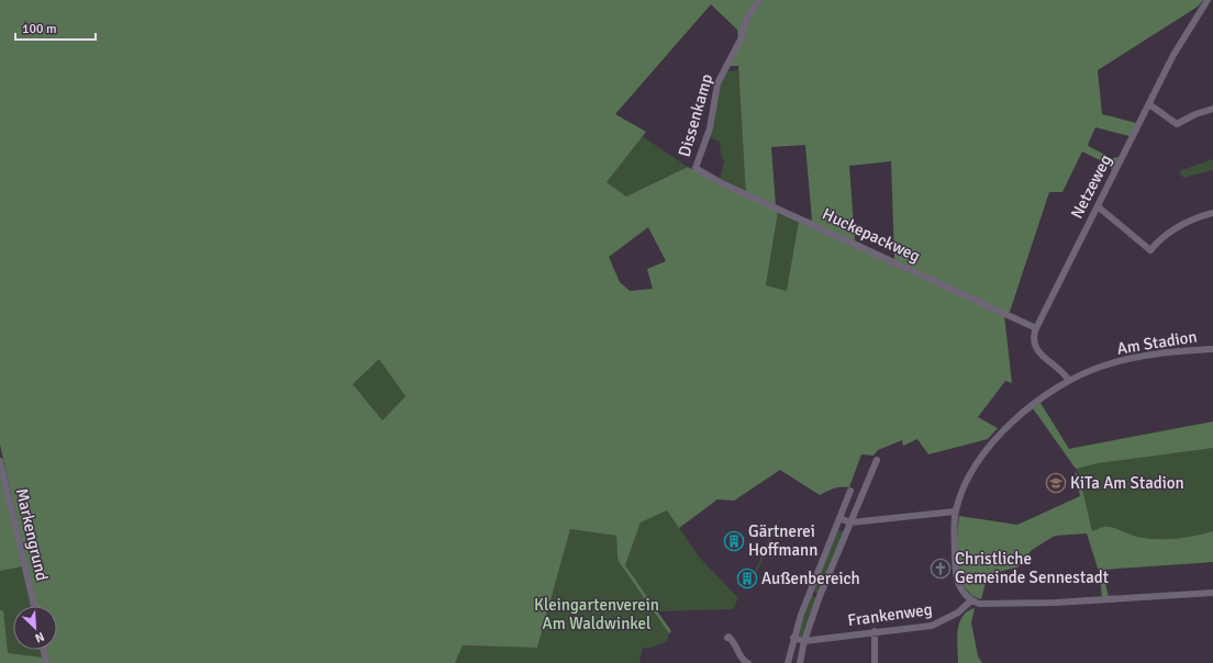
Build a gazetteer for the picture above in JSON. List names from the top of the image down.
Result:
{
  "streets": {
    "street": [
      "Dissenkamp",
      "Netzeweg",
      "Huckepackweg",
      "Am Stadion",
      "Markengrund",
      "Frankenweg"
    ]
  },
  "crossings": [
    ["Dissenkamp", "Huckepackweg"],
    ["Netzeweg", "Huckepackweg"],
    ["Netzeweg", "Am Stadion"],
    ["Am Stadion", "Frankenweg"]
  ],
  "parks": ["Kleingartenverein Am Waldwinkel"],
  "places": {
    "school or university": ["KiTa Am Stadion"],
    "building": ["Gärtnerei Hoffmann", "Außenbereich"],
    "church": ["Christliche Gemeinde Sennestadt"]
  },
  "scale_bar": "100 m",
  "north": "bottom right"
}
